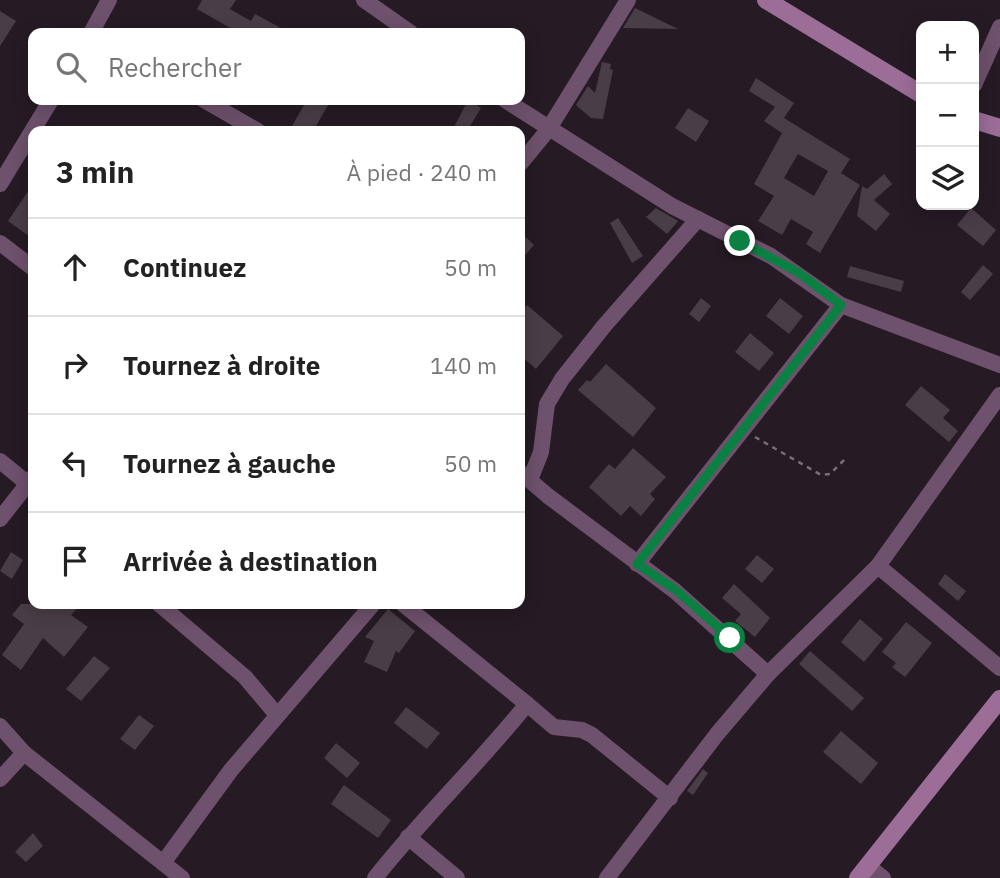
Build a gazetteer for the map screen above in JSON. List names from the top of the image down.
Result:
{
  "page": {
    "map_buttons": ["+", "−"],
    "search": "Rechercher",
    "heading": ["3 min", "À pied · 240 m"],
    "list": [
      ["Continuez", "50 m"],
      ["Tournez à droite", "140 m"],
      ["Tournez à gauche", "50 m"],
      "Arrivée à destination"
    ]
  }
}
